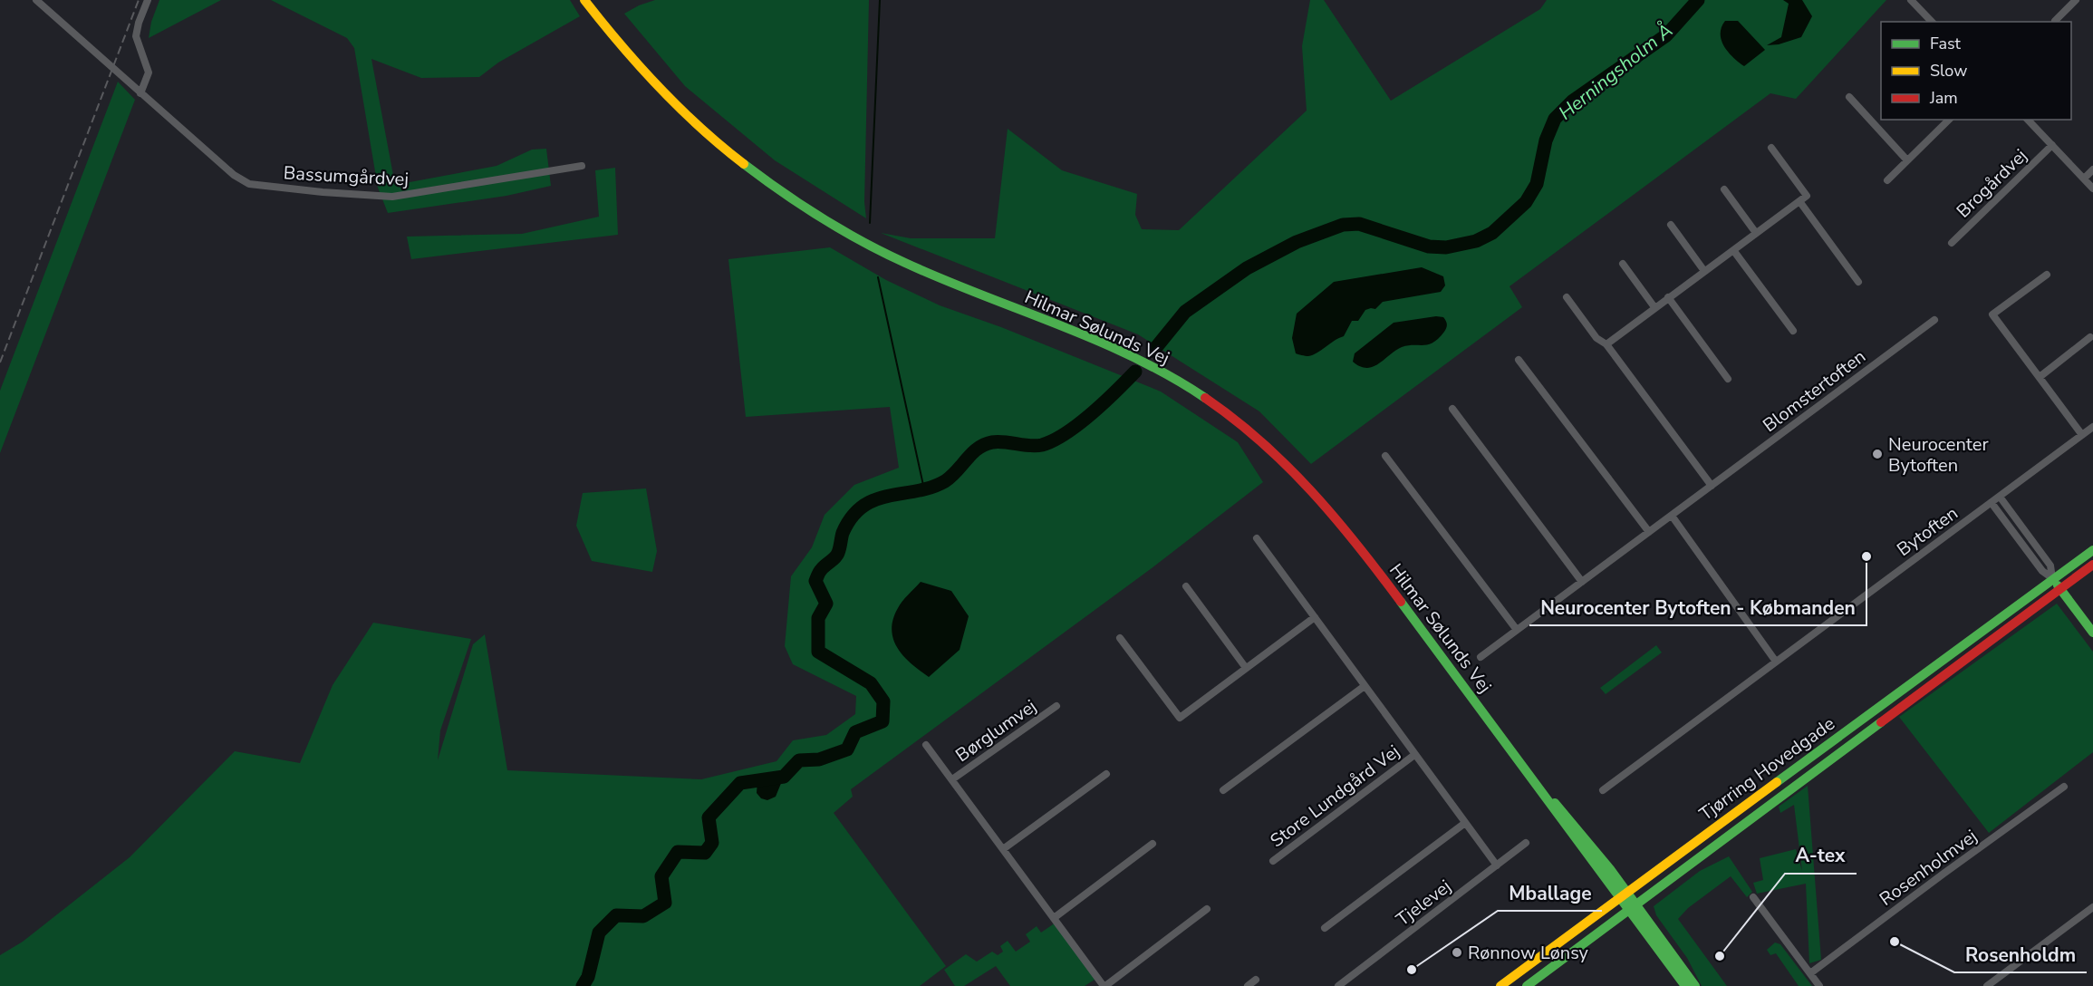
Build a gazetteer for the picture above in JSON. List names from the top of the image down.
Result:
{
  "streets": {
    "street": [
      "Bassumgårdvej",
      "Brogårdvej",
      "Hilmar Sølunds Vej",
      "Blomstertoften",
      "Bytoften",
      "Børglumvej",
      "Tjørring Hovedgade",
      "Store Lundgård Vej",
      "Rosenholmvej",
      "Tjelevej"
    ]
  },
  "crossings": [
    ["Hilmar Sølunds Vej", "Tjørring Hovedgade"],
    ["Store Lundgård Vej", "Tjelevej"]
  ],
  "water": ["Herningsholm Å"],
  "places": [
    "Neurocenter Bytoften",
    "Neurocenter Bytoften - Købmanden",
    "Rosenholdm",
    "Rønnow Lønsy",
    "A-tex",
    "Mballage"
  ],
  "legend": ["Fast", "Slow", "Jam"]
}
